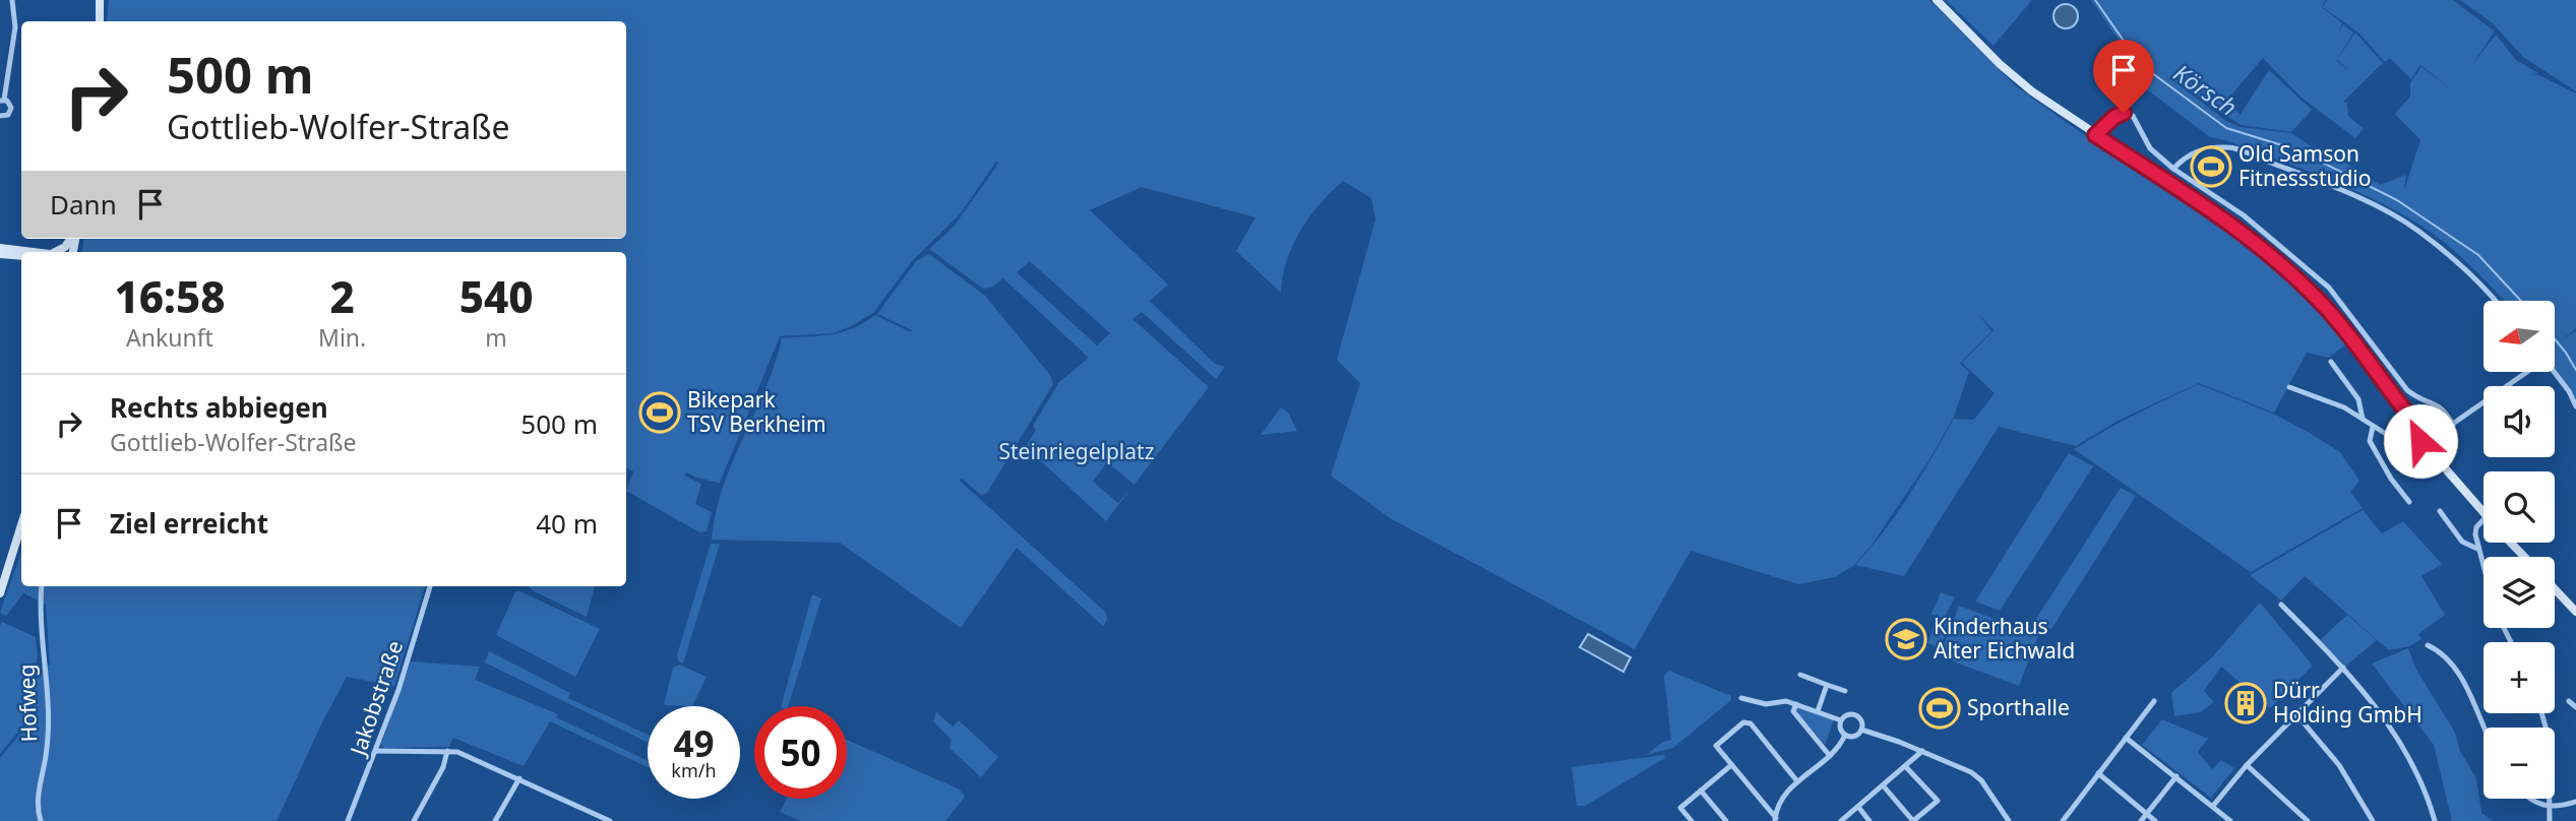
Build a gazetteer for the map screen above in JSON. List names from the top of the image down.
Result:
{
  "streets": {
    "street": ["Jakobstraße", "Hofweg"]
  },
  "water": ["Körsch"],
  "parks": ["Steinriegelplatz"],
  "places": {
    "sports": ["Old Samson Fitnessstudio", "Bikepark TSV Berkheim", "Sporthalle"],
    "school or university": ["Kinderhaus Alter Eichwald"],
    "building": ["Dürr Holding GmbH"]
  },
  "north": "left",
  "page": {
    "turn": ["500 m", "Gottlieb-Wolfer-Straße"],
    "then": "Dann",
    "eta": [
      "16:58",
      "Ankunft",
      "2",
      "Min.",
      "540",
      "m"
    ],
    "map_buttons": ["+", "−"],
    "list": [
      {
        "name": "Rechts abbiegen",
        "note": "Gottlieb-Wolfer-Straße",
        "value": "500 m"
      },
      {
        "name": "Ziel erreicht",
        "value": "40 m"
      }
    ],
    "speed": "49 km/h",
    "limit": "50"
  }
}
